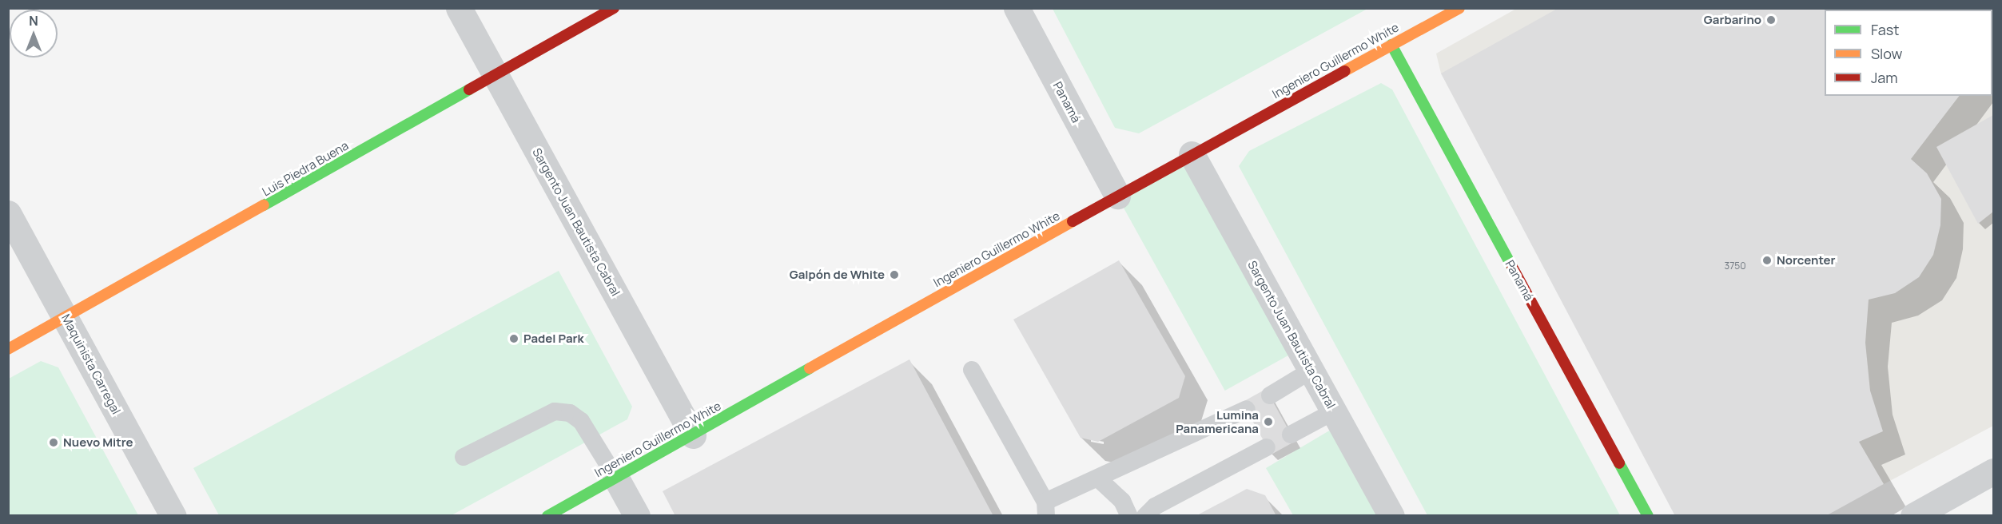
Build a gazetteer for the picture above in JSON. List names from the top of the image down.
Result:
{
  "streets": {
    "street": [
      "Ingeniero Guillermo White",
      "Panamá",
      "Luis Piedra Buena",
      "Sargento Juan Bautista Cabral",
      "Maquinista Carregal"
    ]
  },
  "crossings": [
    ["Ingeniero Guillermo White", "Panamá"],
    ["Ingeniero Guillermo White", "Sargento Juan Bautista Cabral"],
    ["Luis Piedra Buena", "Sargento Juan Bautista Cabral"],
    ["Luis Piedra Buena", "Maquinista Carregal"]
  ],
  "places": [
    "Garbarino",
    "Norcenter",
    "Galpón de White",
    "Padel Park",
    "Lumina Panamericana",
    "Nuevo Mitre"
  ],
  "house_numbers": ["3750"],
  "legend": ["Fast", "Slow", "Jam"],
  "north": "top"
}
